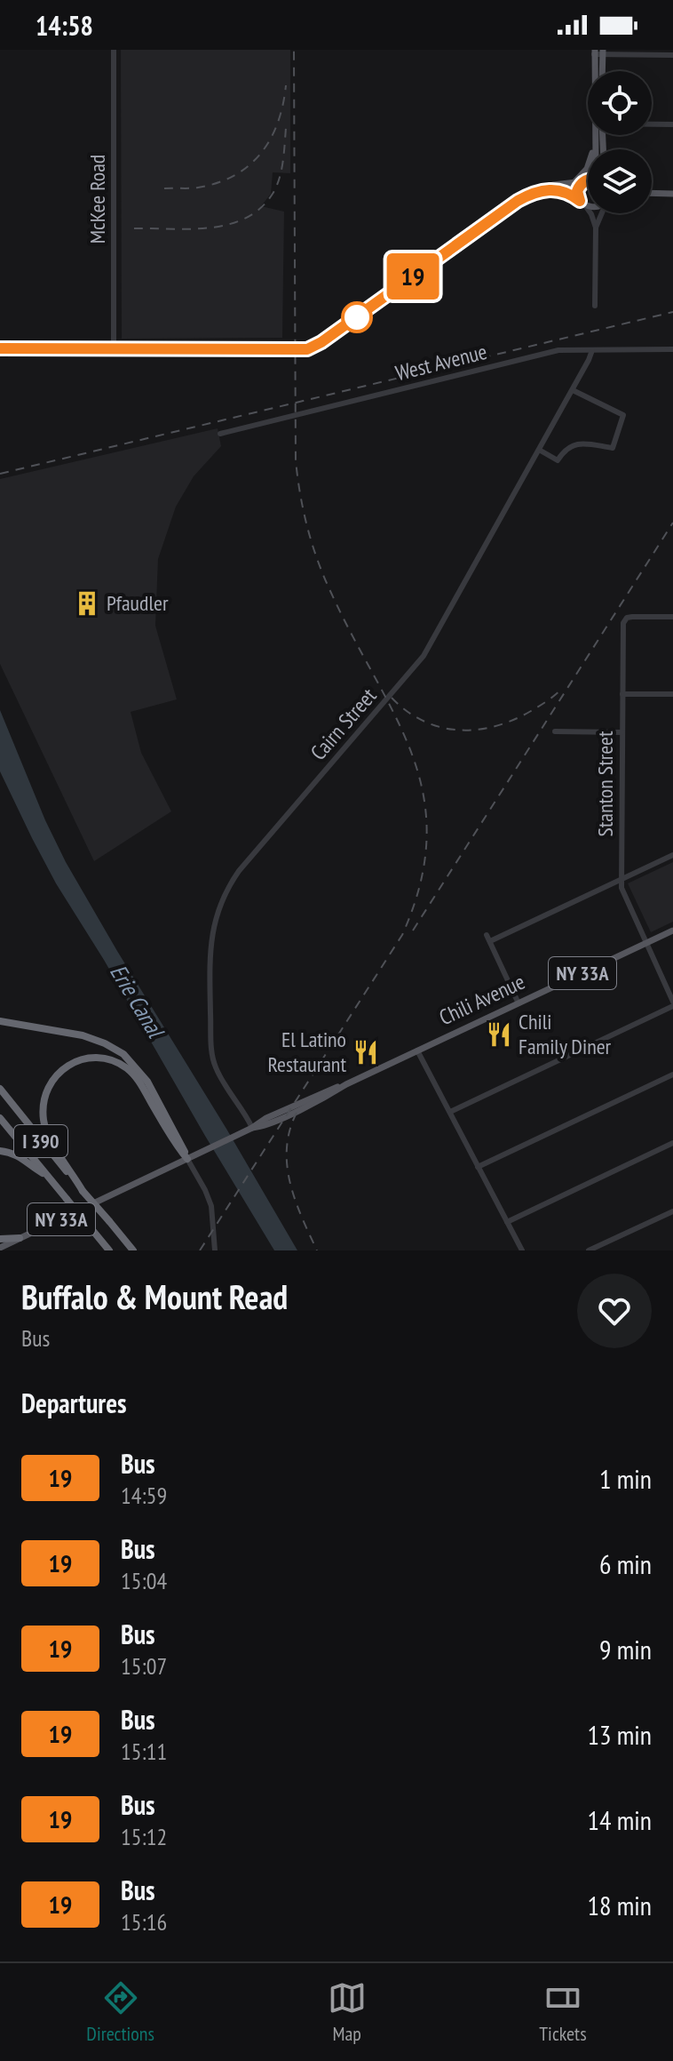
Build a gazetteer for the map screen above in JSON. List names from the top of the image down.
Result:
{
  "streets": {
    "highway": ["I 390"],
    "main road": ["NY 33A", "Chili Avenue"],
    "street": [
      "McKee Road",
      "West Avenue",
      "Cairn Street",
      "Stanton Street"
    ]
  },
  "crossings": [
    ["West Avenue", "Cairn Street"],
    ["Cairn Street", "Chili Avenue"],
    ["Stanton Street", "Chili Avenue"]
  ],
  "water": ["Erie Canal"],
  "places": {
    "building": ["Pfaudler"],
    "restaurant": ["Chili Family Diner", "El Latino Restaurant"]
  },
  "lines": ["bus line 19"],
  "page": {
    "status": "14:58",
    "on_map": "19",
    "heading": [
      ["Buffalo & Mount Read", "Bus"],
      "Departures"
    ],
    "list": [
      {
        "mark": "19",
        "name": "Bus",
        "note": "14:59",
        "value": "1 min"
      },
      {
        "mark": "19",
        "name": "Bus",
        "note": "15:04",
        "value": "6 min"
      },
      {
        "mark": "19",
        "name": "Bus",
        "note": "15:07",
        "value": "9 min"
      },
      {
        "mark": "19",
        "name": "Bus",
        "note": "15:11",
        "value": "13 min"
      },
      {
        "mark": "19",
        "name": "Bus",
        "note": "15:12",
        "value": "14 min"
      },
      {
        "mark": "19",
        "name": "Bus",
        "note": "15:16",
        "value": "18 min"
      }
    ],
    "tabs": ["Directions", "Map", "Tickets"]
  }
}
